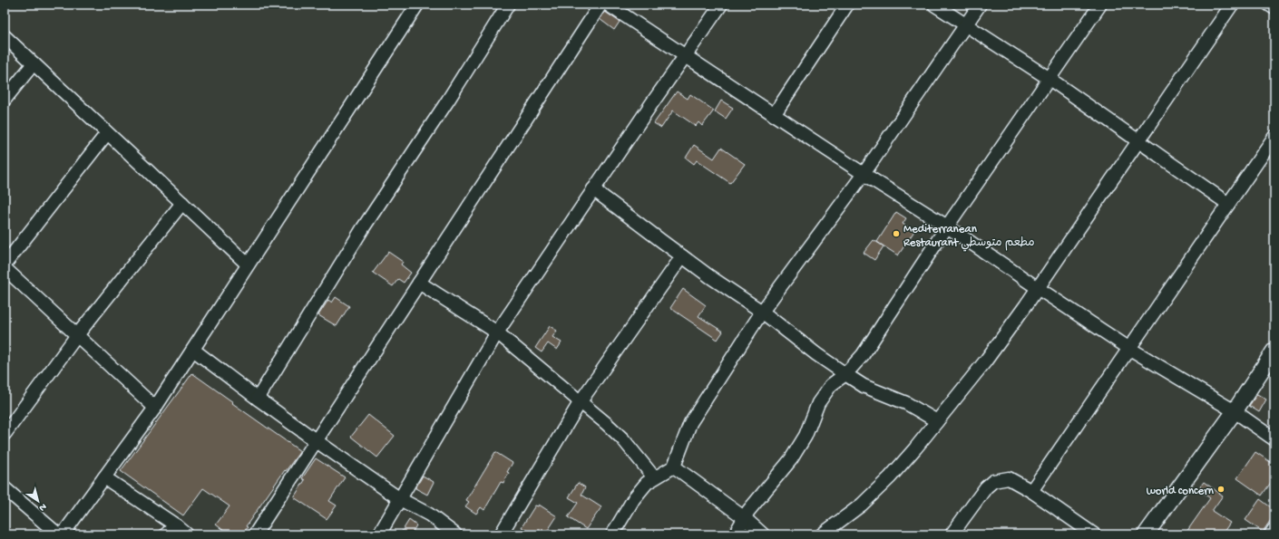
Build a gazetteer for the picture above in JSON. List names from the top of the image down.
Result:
{
  "places": ["Mediterranean Restaurant مطعم متوسطي", "world concern"],
  "north": "bottom right"
}
